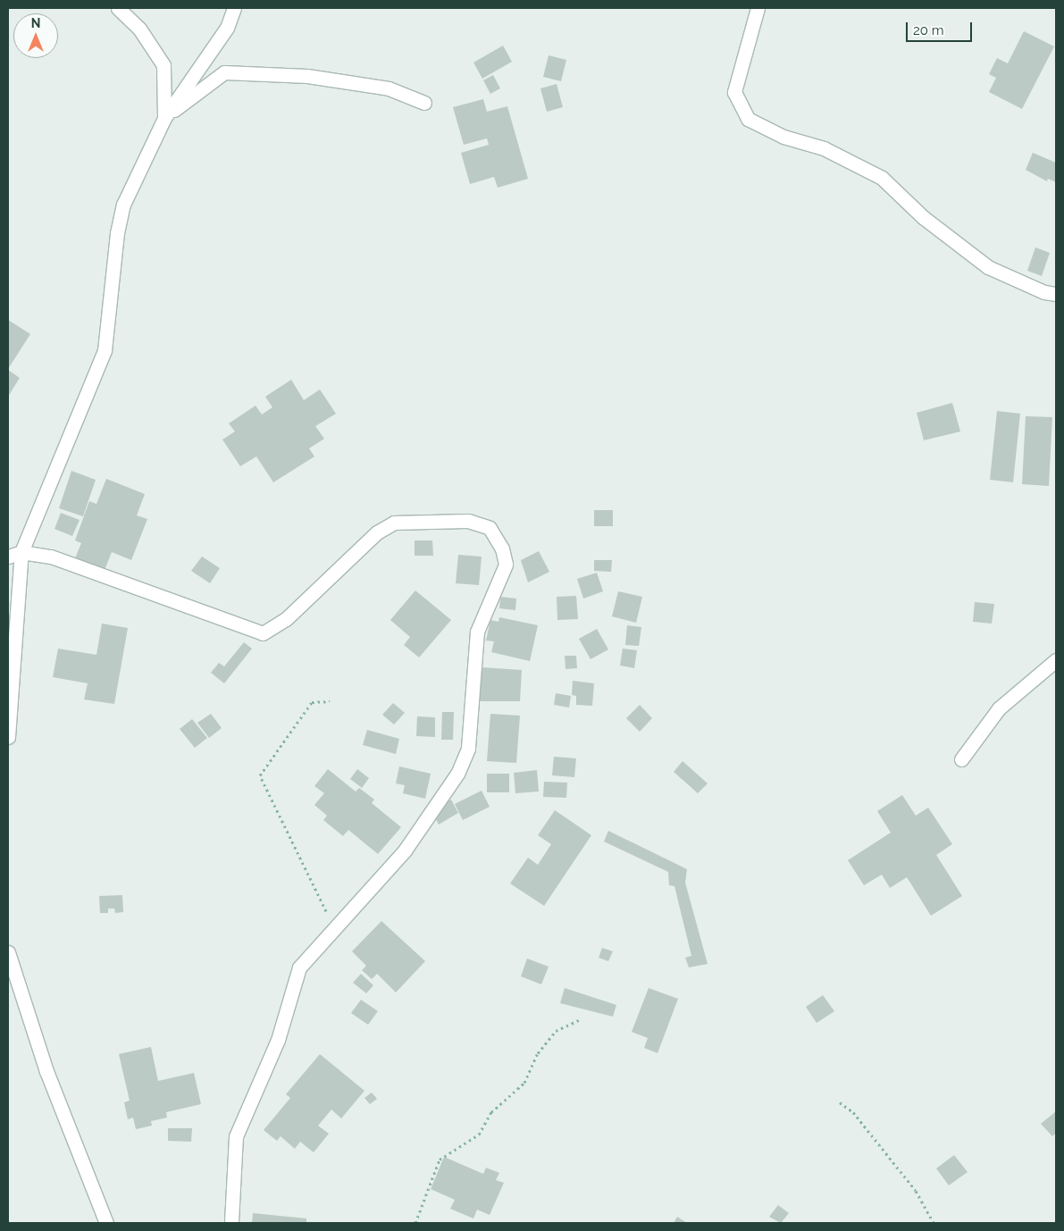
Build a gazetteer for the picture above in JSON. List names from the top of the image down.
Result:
{
  "scale_bar": "20 m",
  "north": "top"
}
